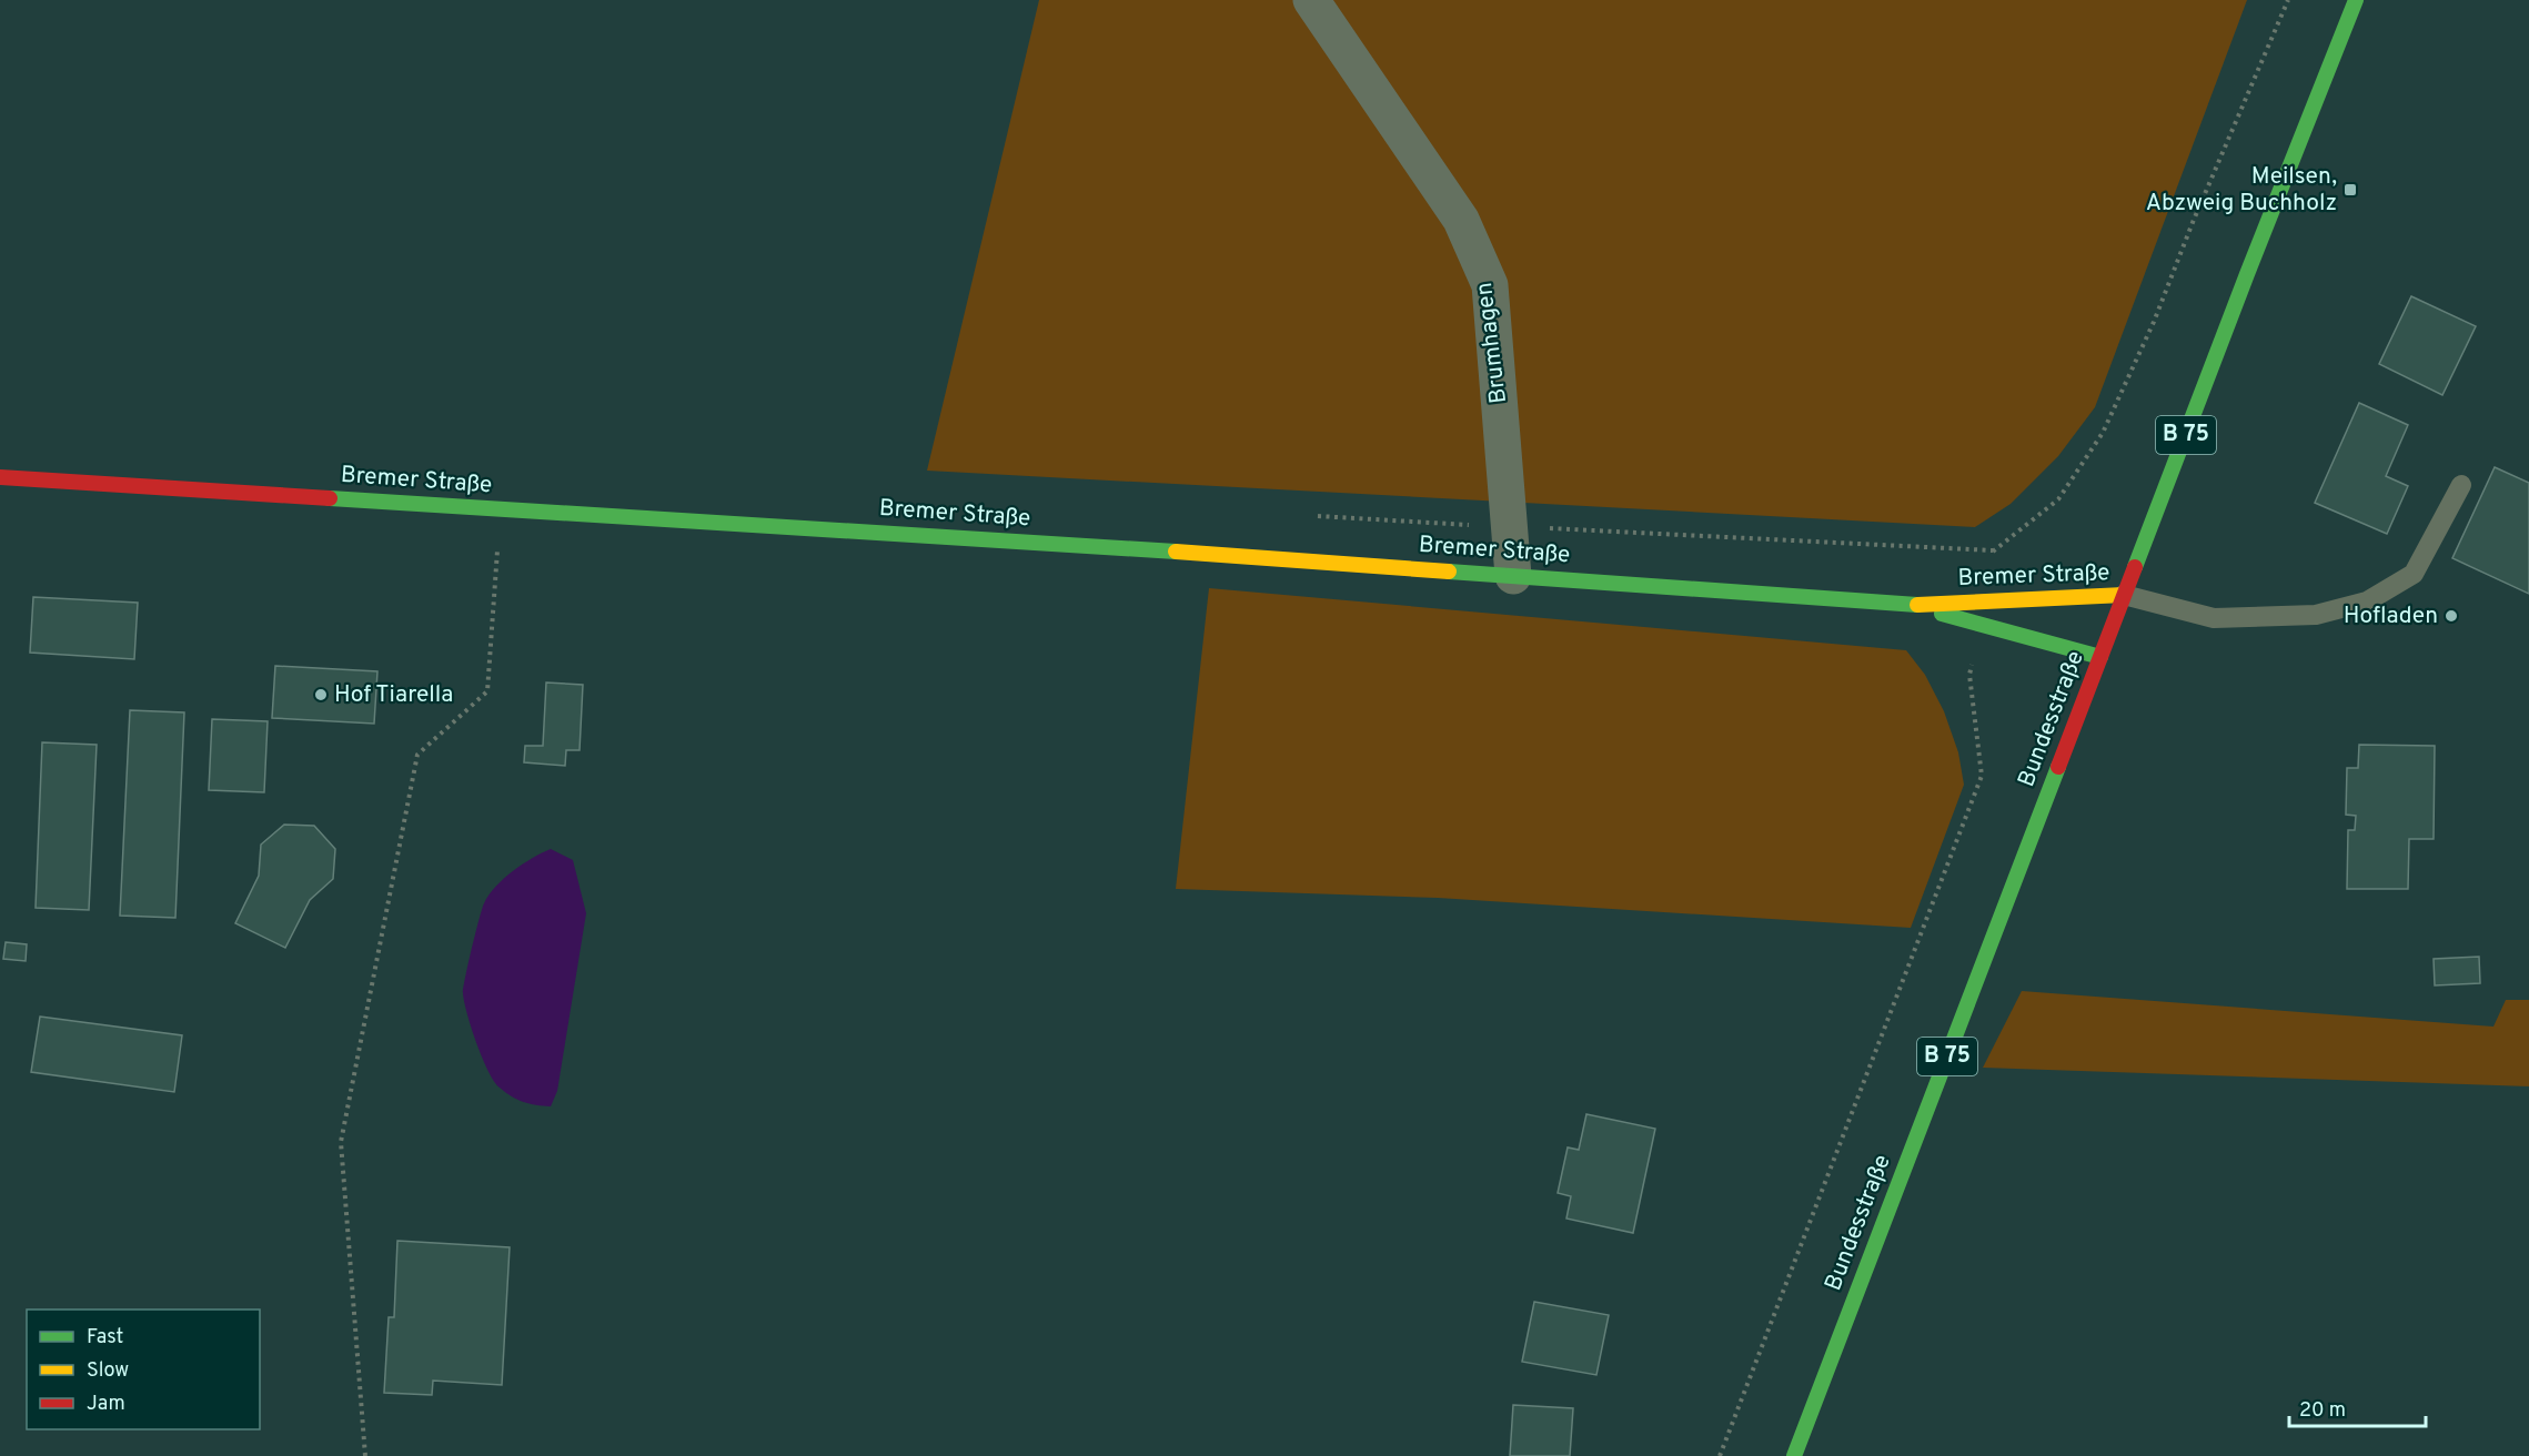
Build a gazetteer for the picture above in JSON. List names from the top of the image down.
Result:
{
  "streets": {
    "street": [
      "Brumhagen",
      "B 75",
      "Bremer Straße",
      "Bundesstraße"
    ]
  },
  "crossings": [
    ["Brumhagen", "Bremer Straße"],
    ["Bremer Straße", "Bundesstraße"]
  ],
  "places": {
    "transit": ["Meilsen, Abzweig Buchholz"],
    "other": ["Hofladen", "Hof Tiarella"]
  },
  "legend": ["Fast", "Slow", "Jam"],
  "scale_bar": "20 m"
}
